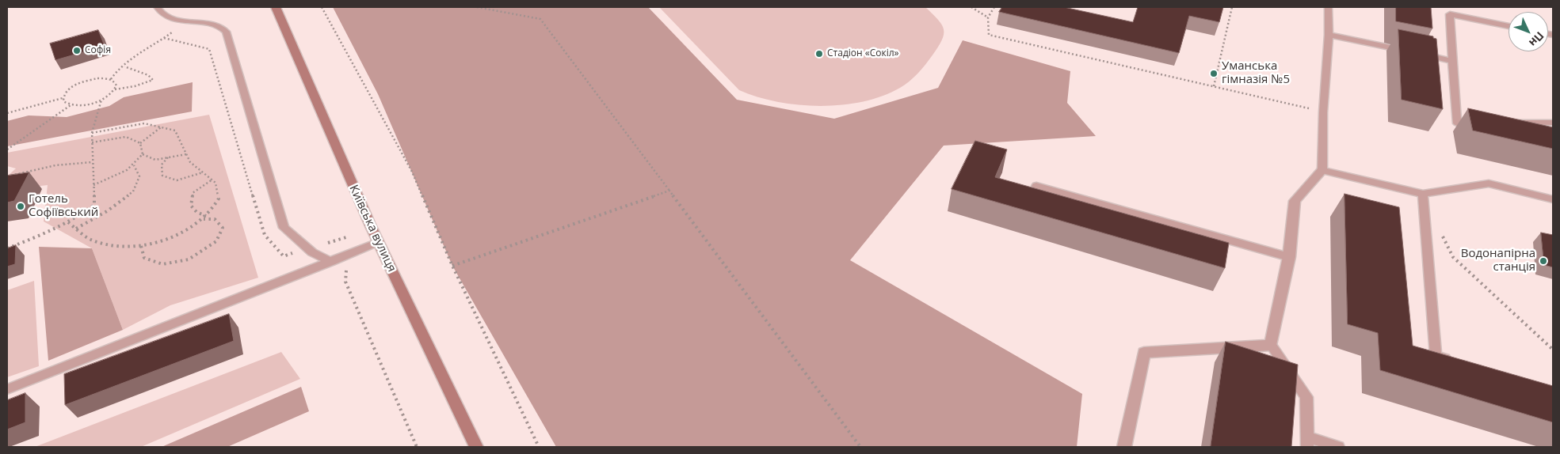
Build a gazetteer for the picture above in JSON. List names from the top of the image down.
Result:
{
  "streets": {
    "main road": ["Київська вулиця"]
  },
  "places": [
    "Софія",
    "Стадіон «Сокіл»",
    "Уманська гімназія №5",
    "Готель Софіївський",
    "Водонапірна станція"
  ],
  "north": "bottom right"
}
